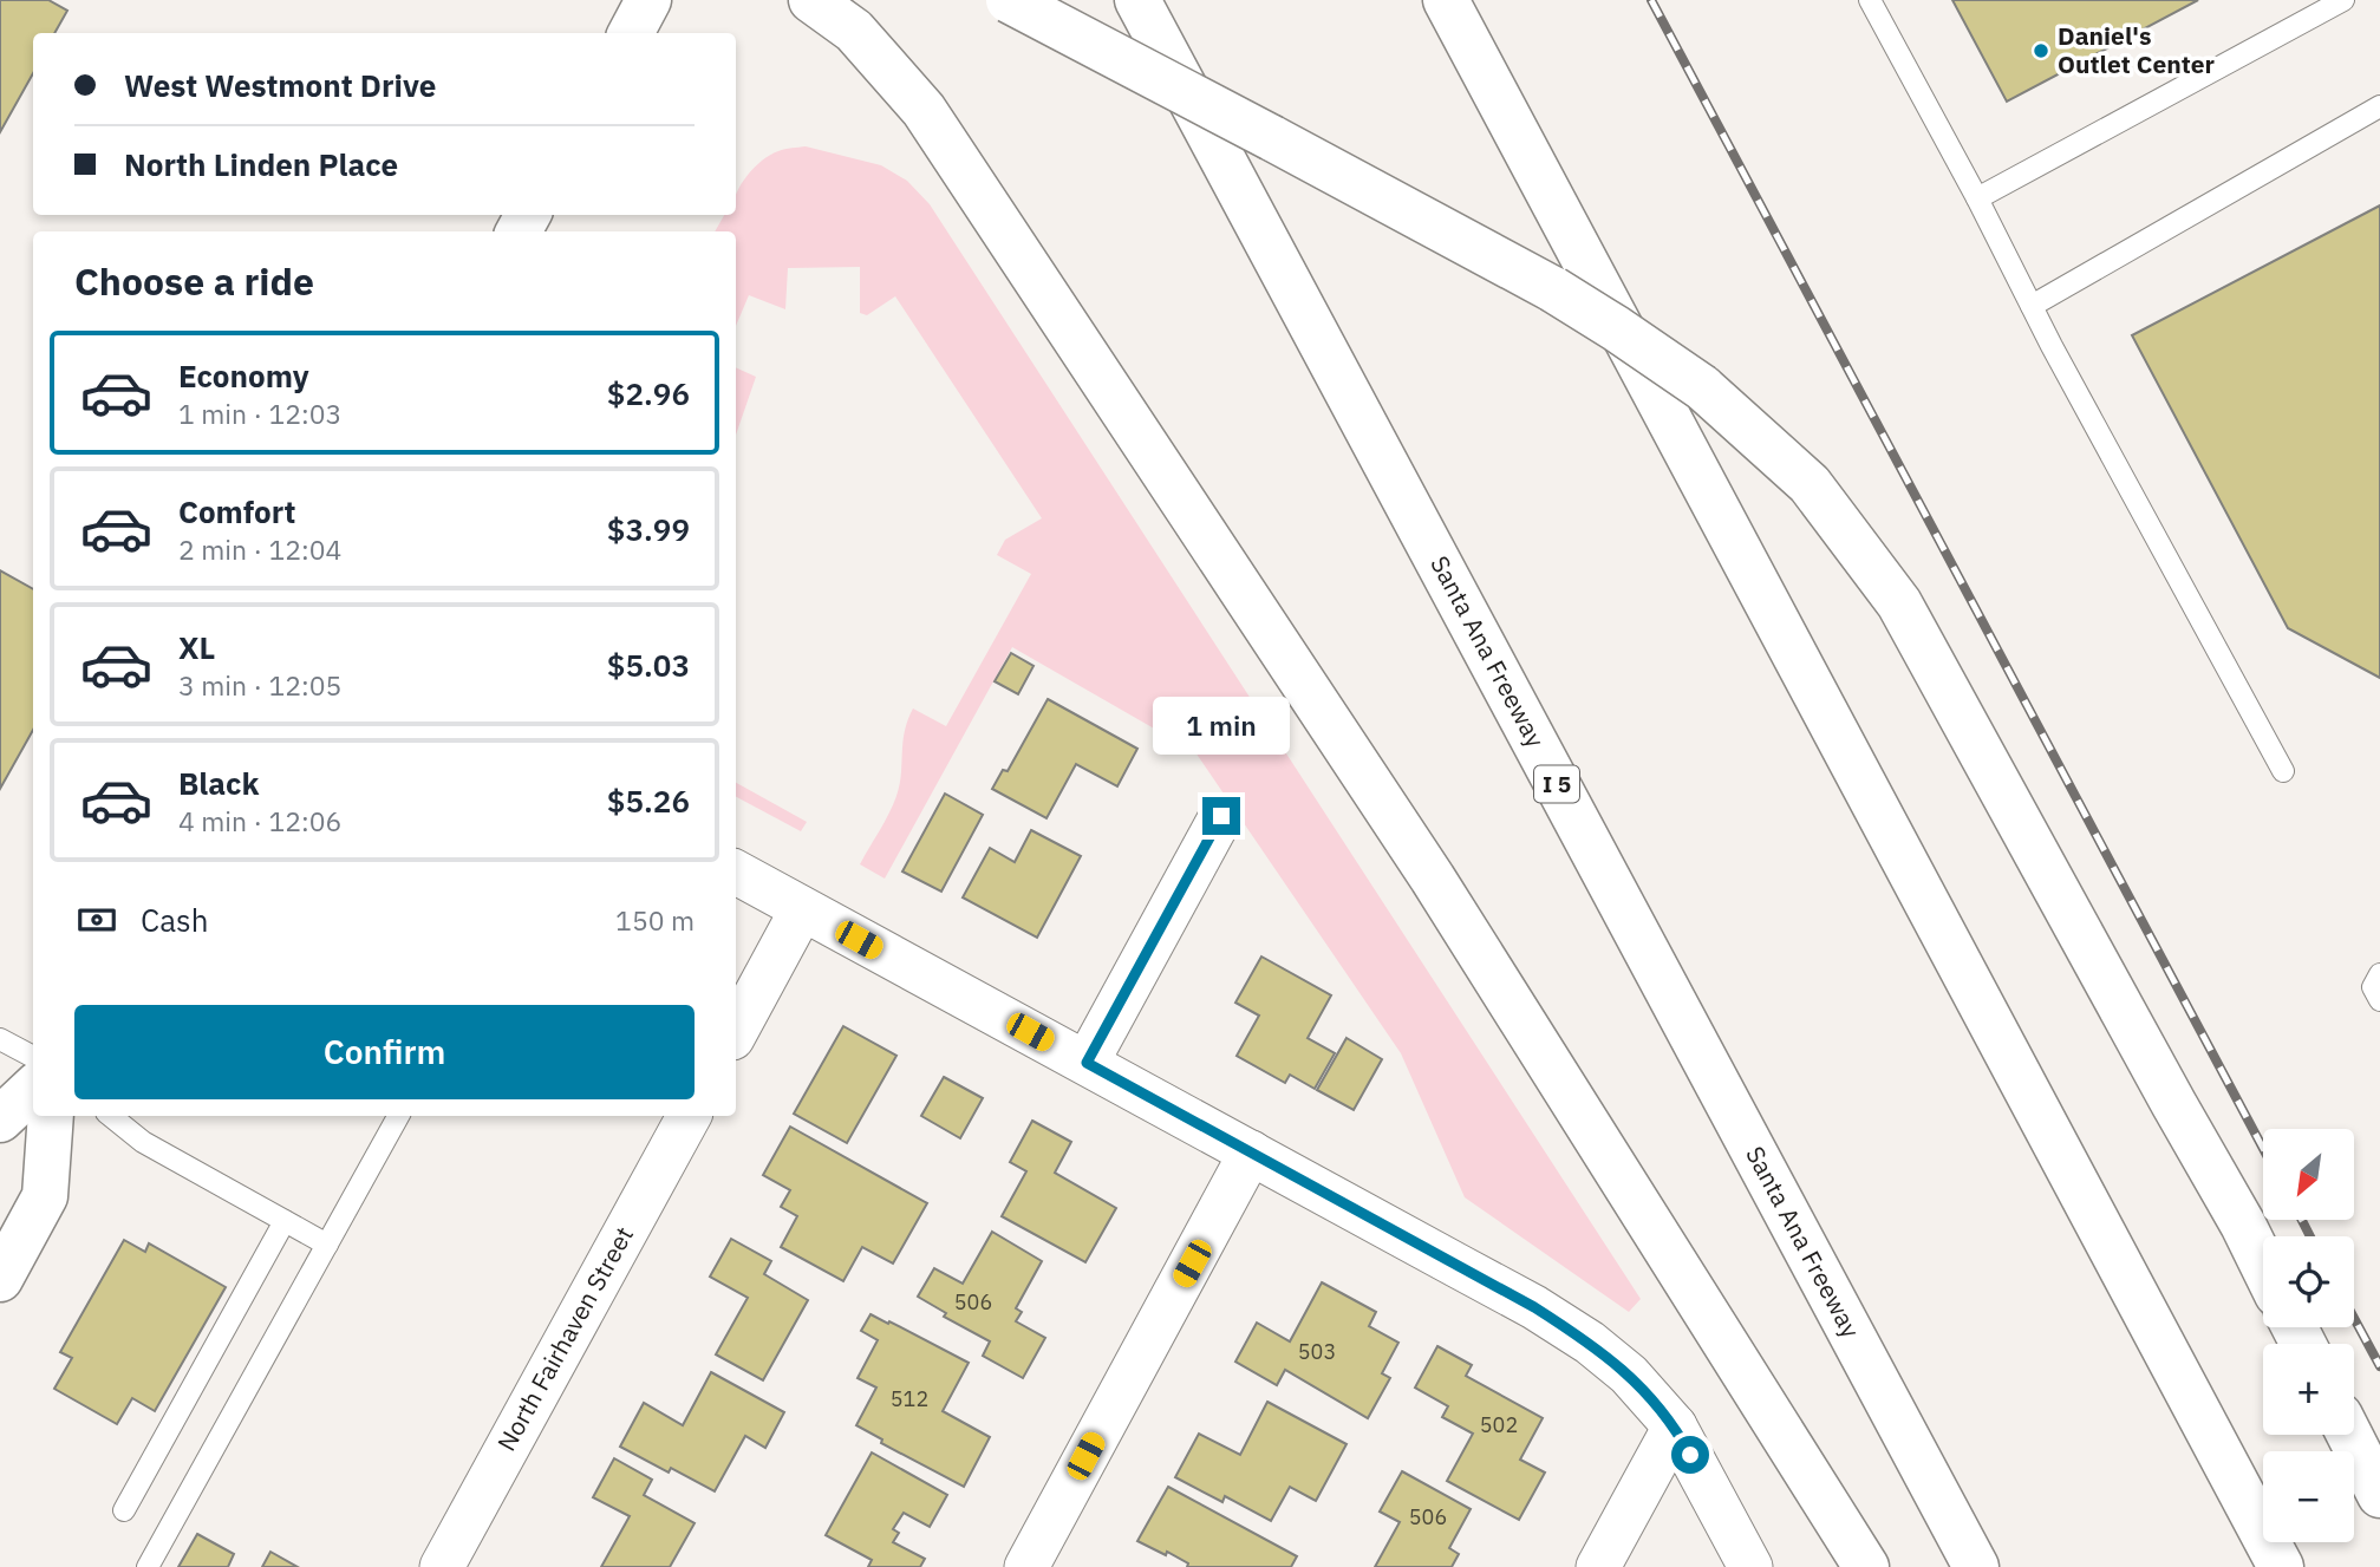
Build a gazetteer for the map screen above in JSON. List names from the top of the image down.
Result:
{
  "streets": {
    "main road": ["Santa Ana Freeway", "I 5"],
    "street": ["North Fairhaven Street"]
  },
  "places": ["Daniel's Outlet Center"],
  "house_numbers": [
    "506",
    "503",
    "512",
    "502",
    "506"
  ],
  "north": "bottom left",
  "page": {
    "banner": ["West Westmont Drive", "North Linden Place"],
    "heading": "Choose a ride",
    "list": [
      {
        "name": "Economy",
        "note": "1 min · 12:03",
        "value": "$2.96"
      },
      {
        "name": "Comfort",
        "note": "2 min · 12:04",
        "value": "$3.99"
      },
      {
        "name": "XL",
        "note": "3 min · 12:05",
        "value": "$5.03"
      },
      {
        "name": "Black",
        "note": "4 min · 12:06",
        "value": "$5.26"
      }
    ],
    "bubble": "1 min",
    "pay": ["Cash", "150 m"],
    "buttons": "Confirm",
    "map_buttons": ["+", "−"]
  }
}
